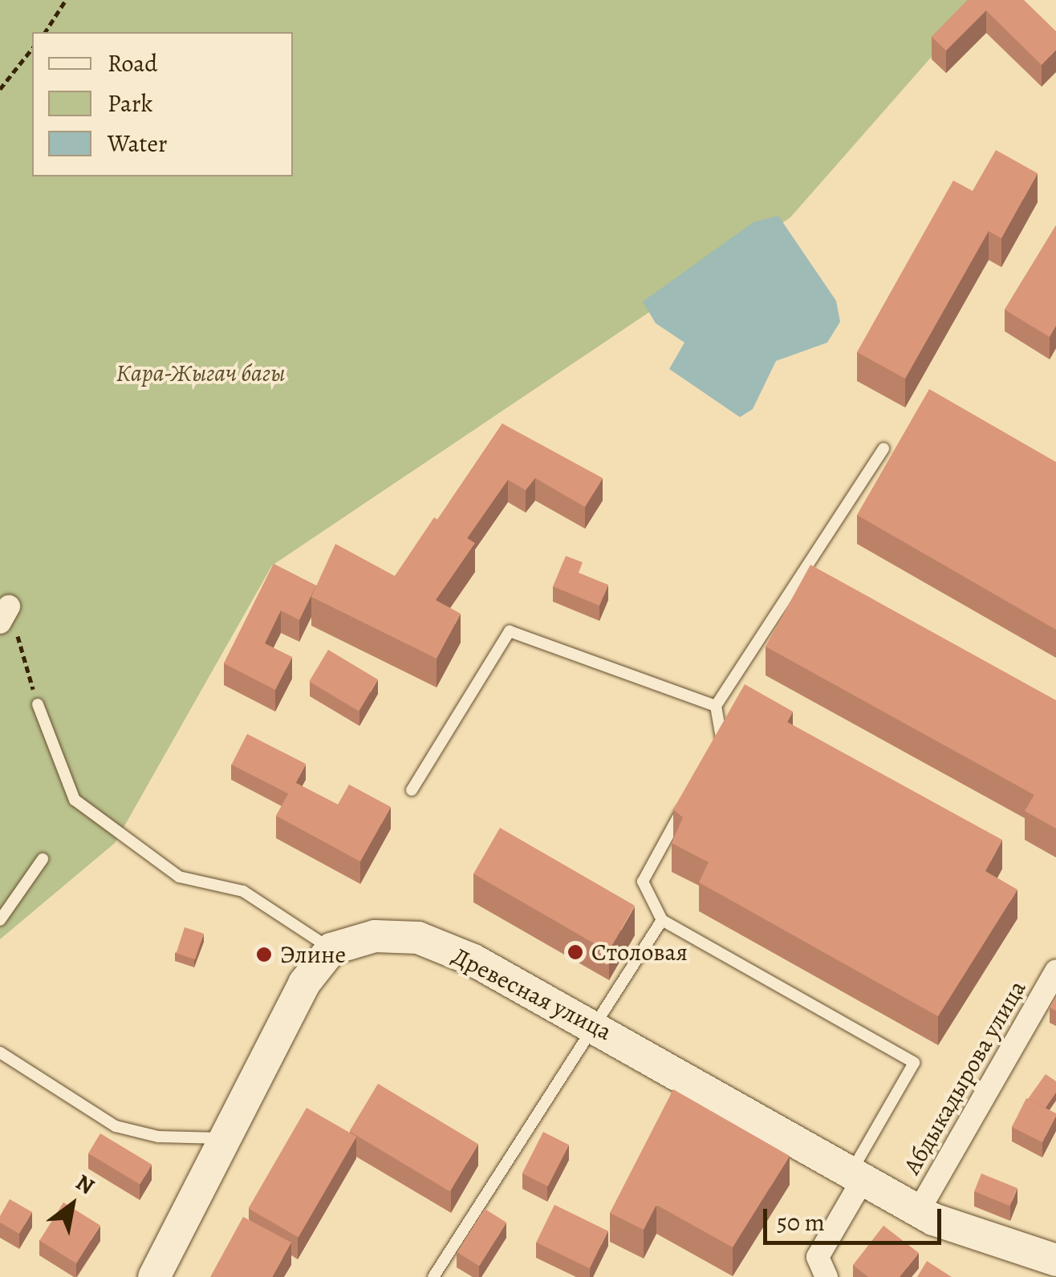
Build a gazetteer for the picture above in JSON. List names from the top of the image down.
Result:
{
  "streets": {
    "street": ["Древесная улица", "Абдыкадырова улица"]
  },
  "crossings": [
    ["Древесная улица", "Абдыкадырова улица"]
  ],
  "parks": ["Кара-Жыгач багы"],
  "places": ["Столовая", "Элине"],
  "legend": ["Road", "Park", "Water"],
  "scale_bar": "50 m",
  "north": "top right"
}
